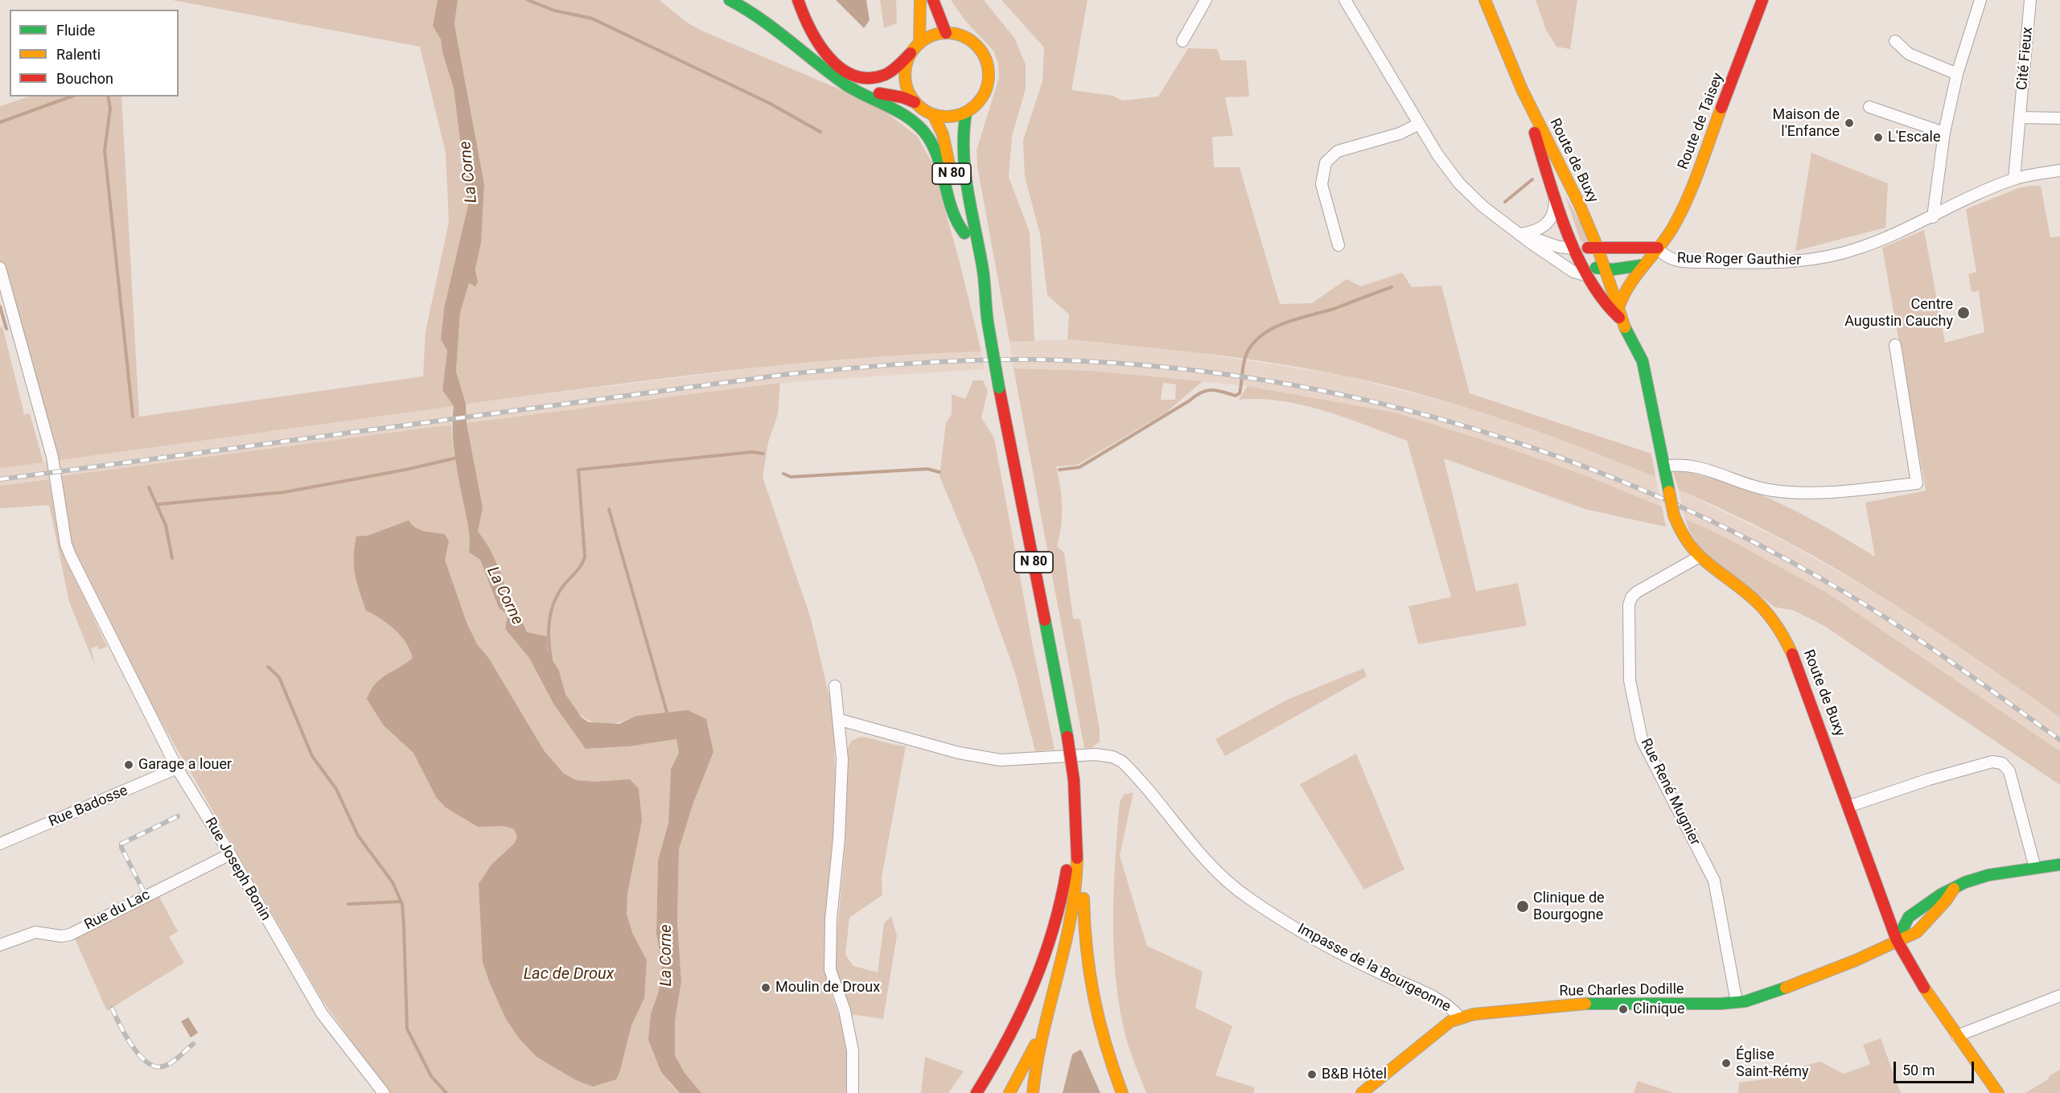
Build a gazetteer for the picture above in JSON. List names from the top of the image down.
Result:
{
  "streets": {
    "main road": [
      "Route de Taisey",
      "Route de Buxy",
      "N 80",
      "Rue Charles Dodille"
    ],
    "street": [
      "Cité Fieux",
      "Rue Roger Gauthier",
      "Rue René Mugnier",
      "Rue Badosse",
      "Rue Joseph Bonin",
      "Rue du Lac",
      "Impasse de la Bourgeonne"
    ]
  },
  "crossings": [
    ["Cité Fieux", "Rue Roger Gauthier"],
    ["Route de Taisey", "Route de Buxy"],
    ["Route de Taisey", "Rue Roger Gauthier"],
    ["Route de Buxy", "Rue René Mugnier"],
    ["Route de Buxy", "Rue Charles Dodille"],
    ["Rue René Mugnier", "Rue Charles Dodille"],
    ["Rue Badosse", "Rue Joseph Bonin"],
    ["Rue Joseph Bonin", "Rue du Lac"],
    ["Impasse de la Bourgeonne", "Rue Charles Dodille"]
  ],
  "water": ["La Corne", "Lac de Droux"],
  "places": [
    "Maison de l'Enfance",
    "L'Escale",
    "Centre Augustin Cauchy",
    "Garage a louer",
    "Clinique de Bourgogne",
    "Moulin de Droux",
    "Clinique",
    "Église Saint-Rémy",
    "B&B Hôtel"
  ],
  "legend": ["Fluide", "Ralenti", "Bouchon"],
  "scale_bar": "50 m"
}
